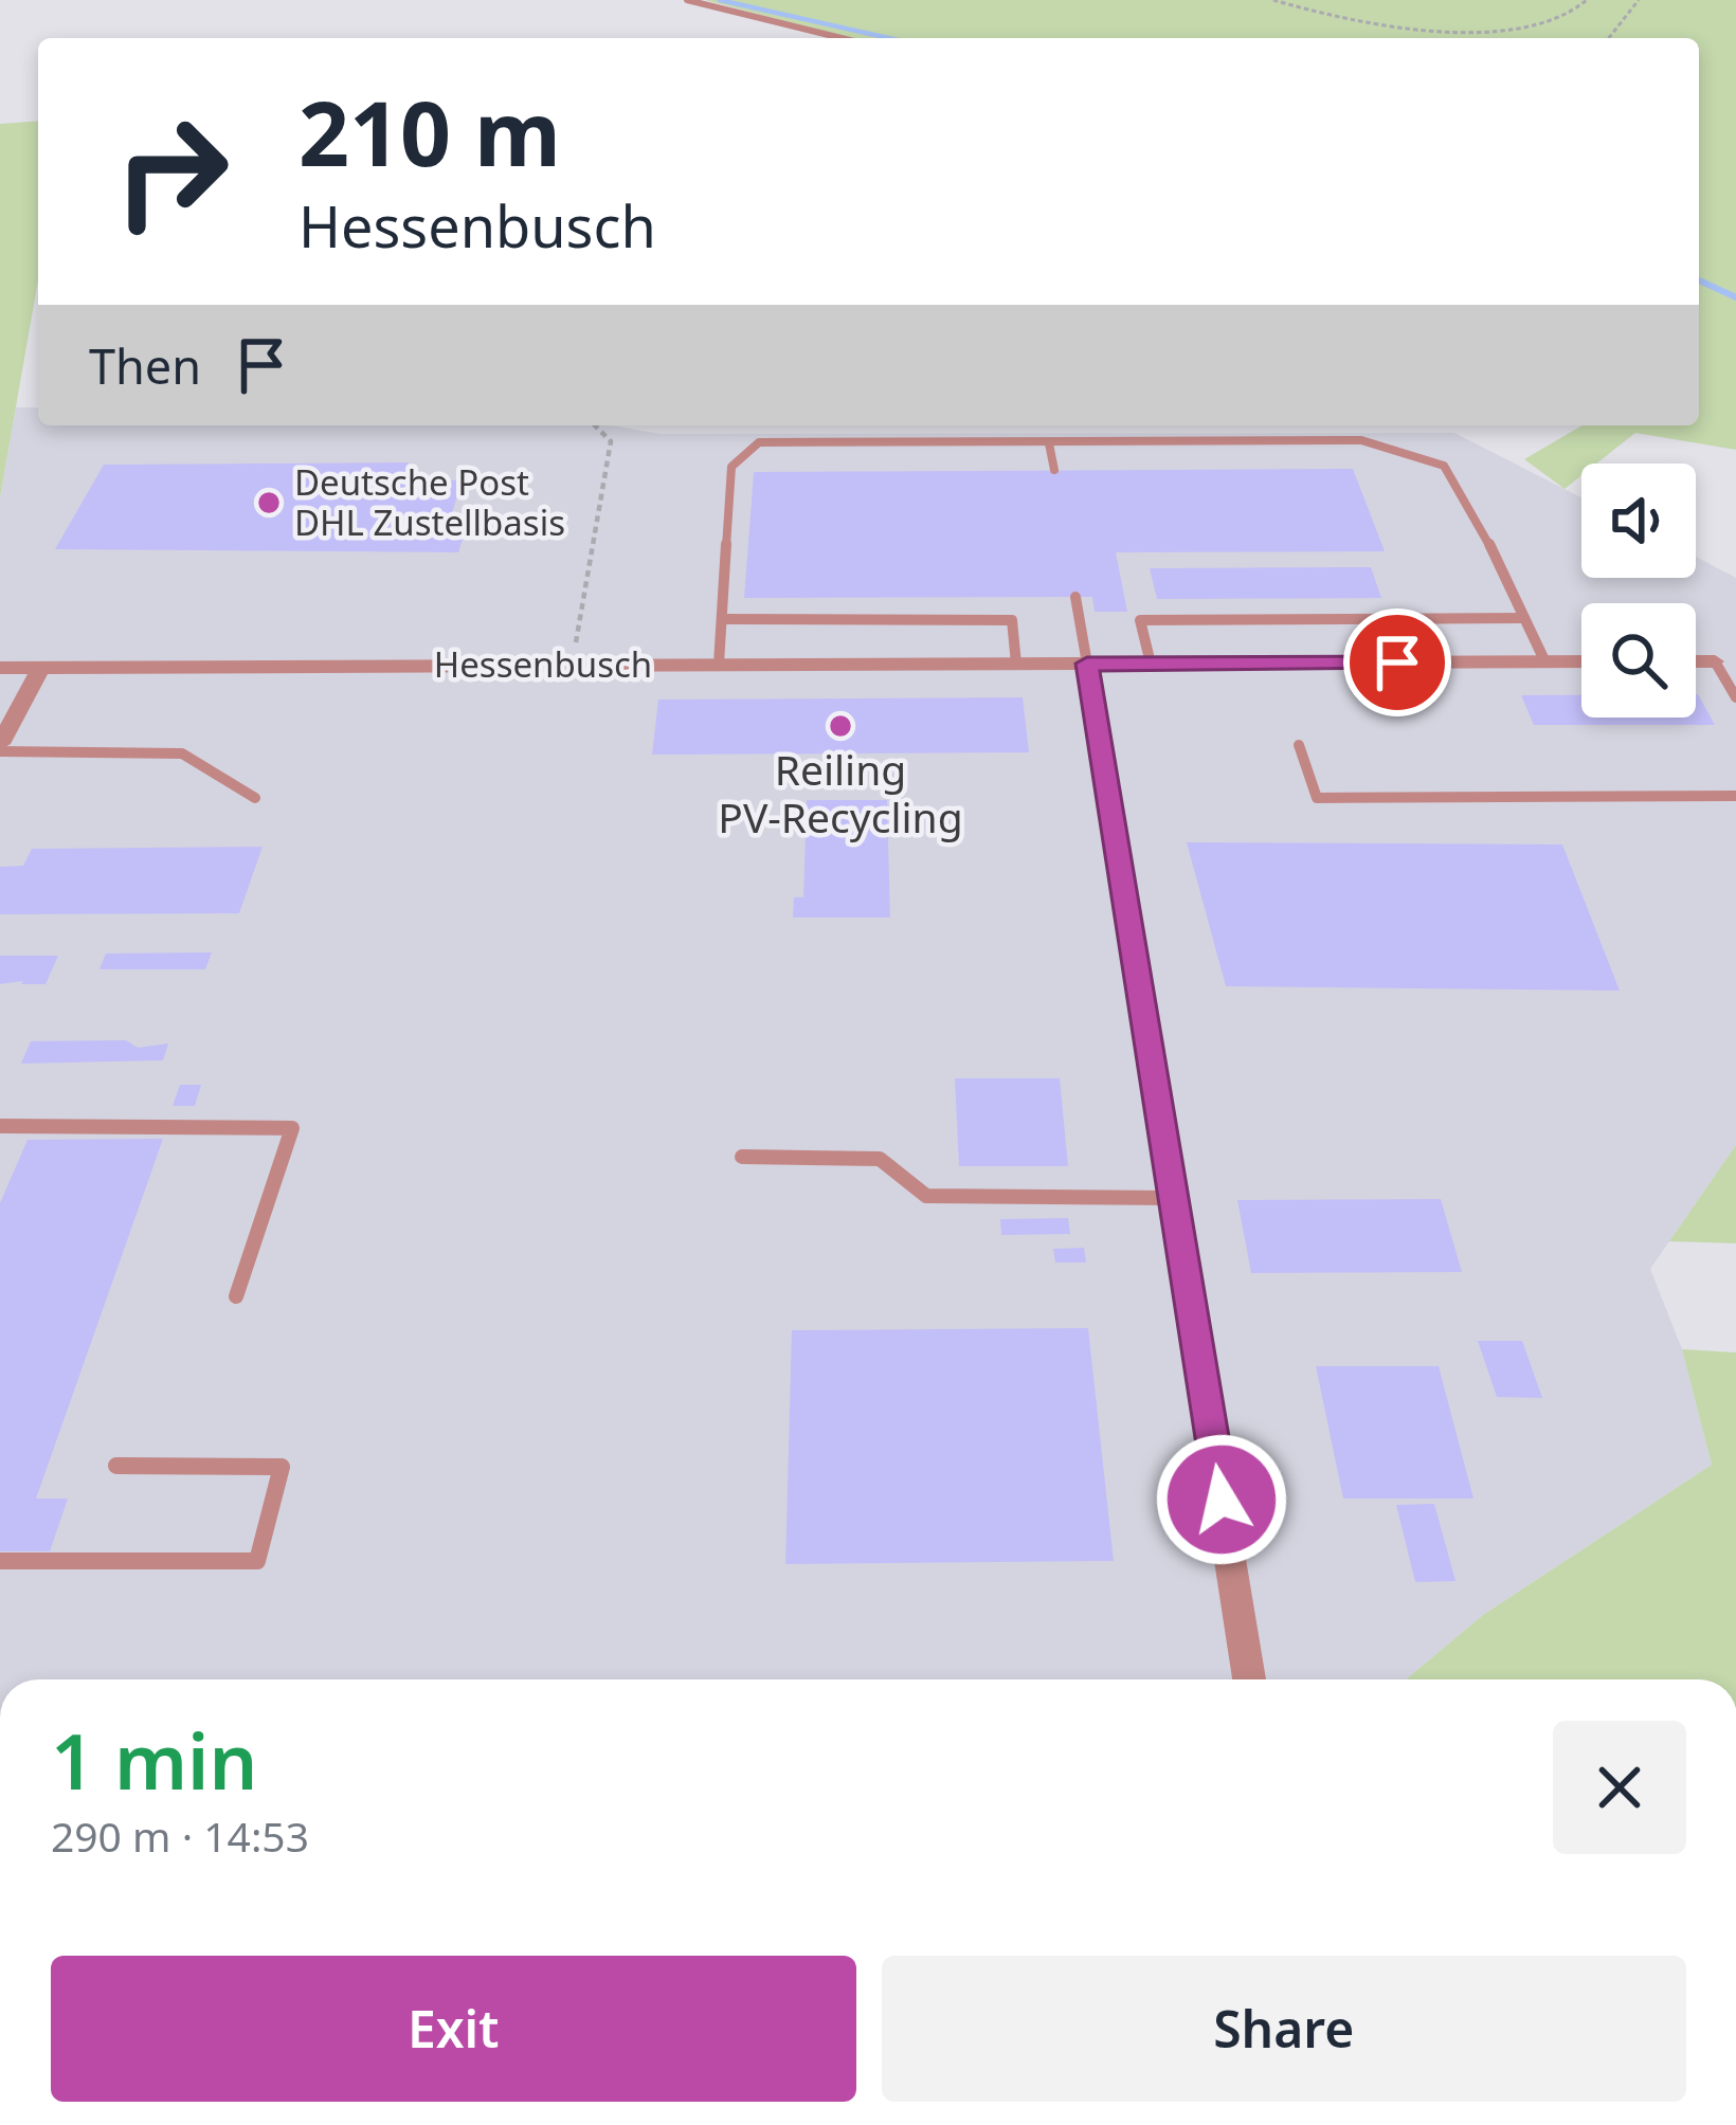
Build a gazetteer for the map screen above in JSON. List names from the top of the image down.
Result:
{
  "streets": {
    "street": ["Hessenbusch"]
  },
  "places": ["Deutsche Post DHL Zustellbasis", "Reiling PV-Recycling"],
  "page": {
    "turn": ["210 m", "Hessenbusch"],
    "then": "Then",
    "heading": ["1 min", "290 m · 14:53"],
    "buttons": ["Exit", "Share"]
  }
}
